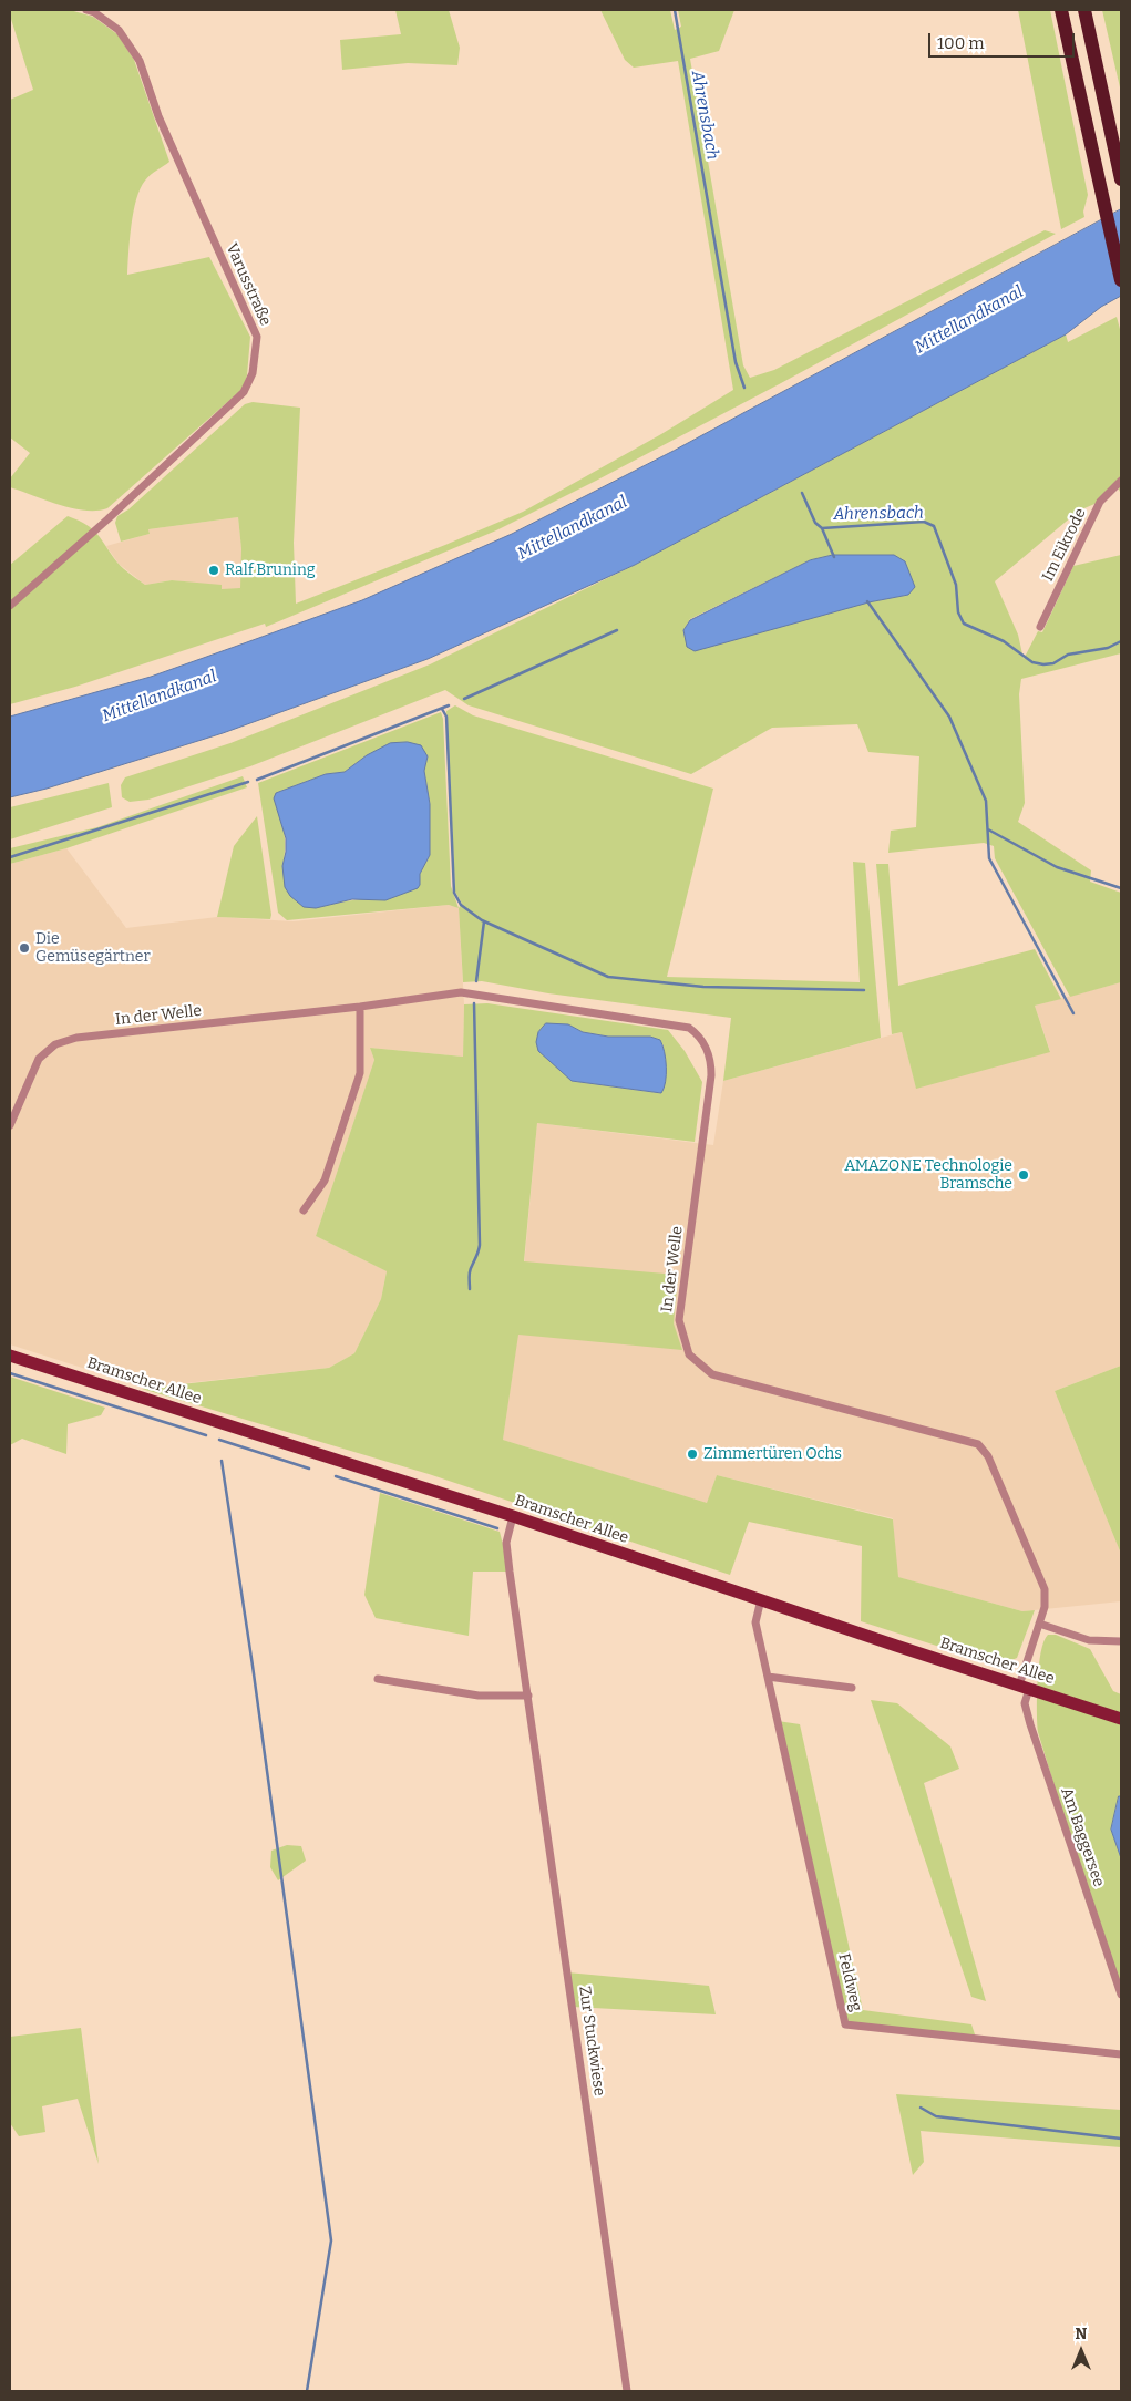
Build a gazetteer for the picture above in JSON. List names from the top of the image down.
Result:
{
  "streets": {
    "main road": ["Bramscher Allee"],
    "street": [
      "Varusstraße",
      "Im Eikrode",
      "In der Welle",
      "Am Baggersee",
      "Feldweg",
      "Zur Stuckwiese"
    ]
  },
  "crossings": [
    ["In der Welle", "Bramscher Allee"],
    ["In der Welle", "Am Baggersee"],
    ["Bramscher Allee", "Am Baggersee"],
    ["Bramscher Allee", "Feldweg"],
    ["Bramscher Allee", "Zur Stuckwiese"]
  ],
  "water": ["Ahrensbach", "Mittellandkanal"],
  "places": [
    "Ralf Bruning",
    "Die Gemüsegärtner",
    "AMAZONE Technologie Bramsche",
    "Zimmertüren Ochs"
  ],
  "scale_bar": "100 m",
  "north": "top"
}
